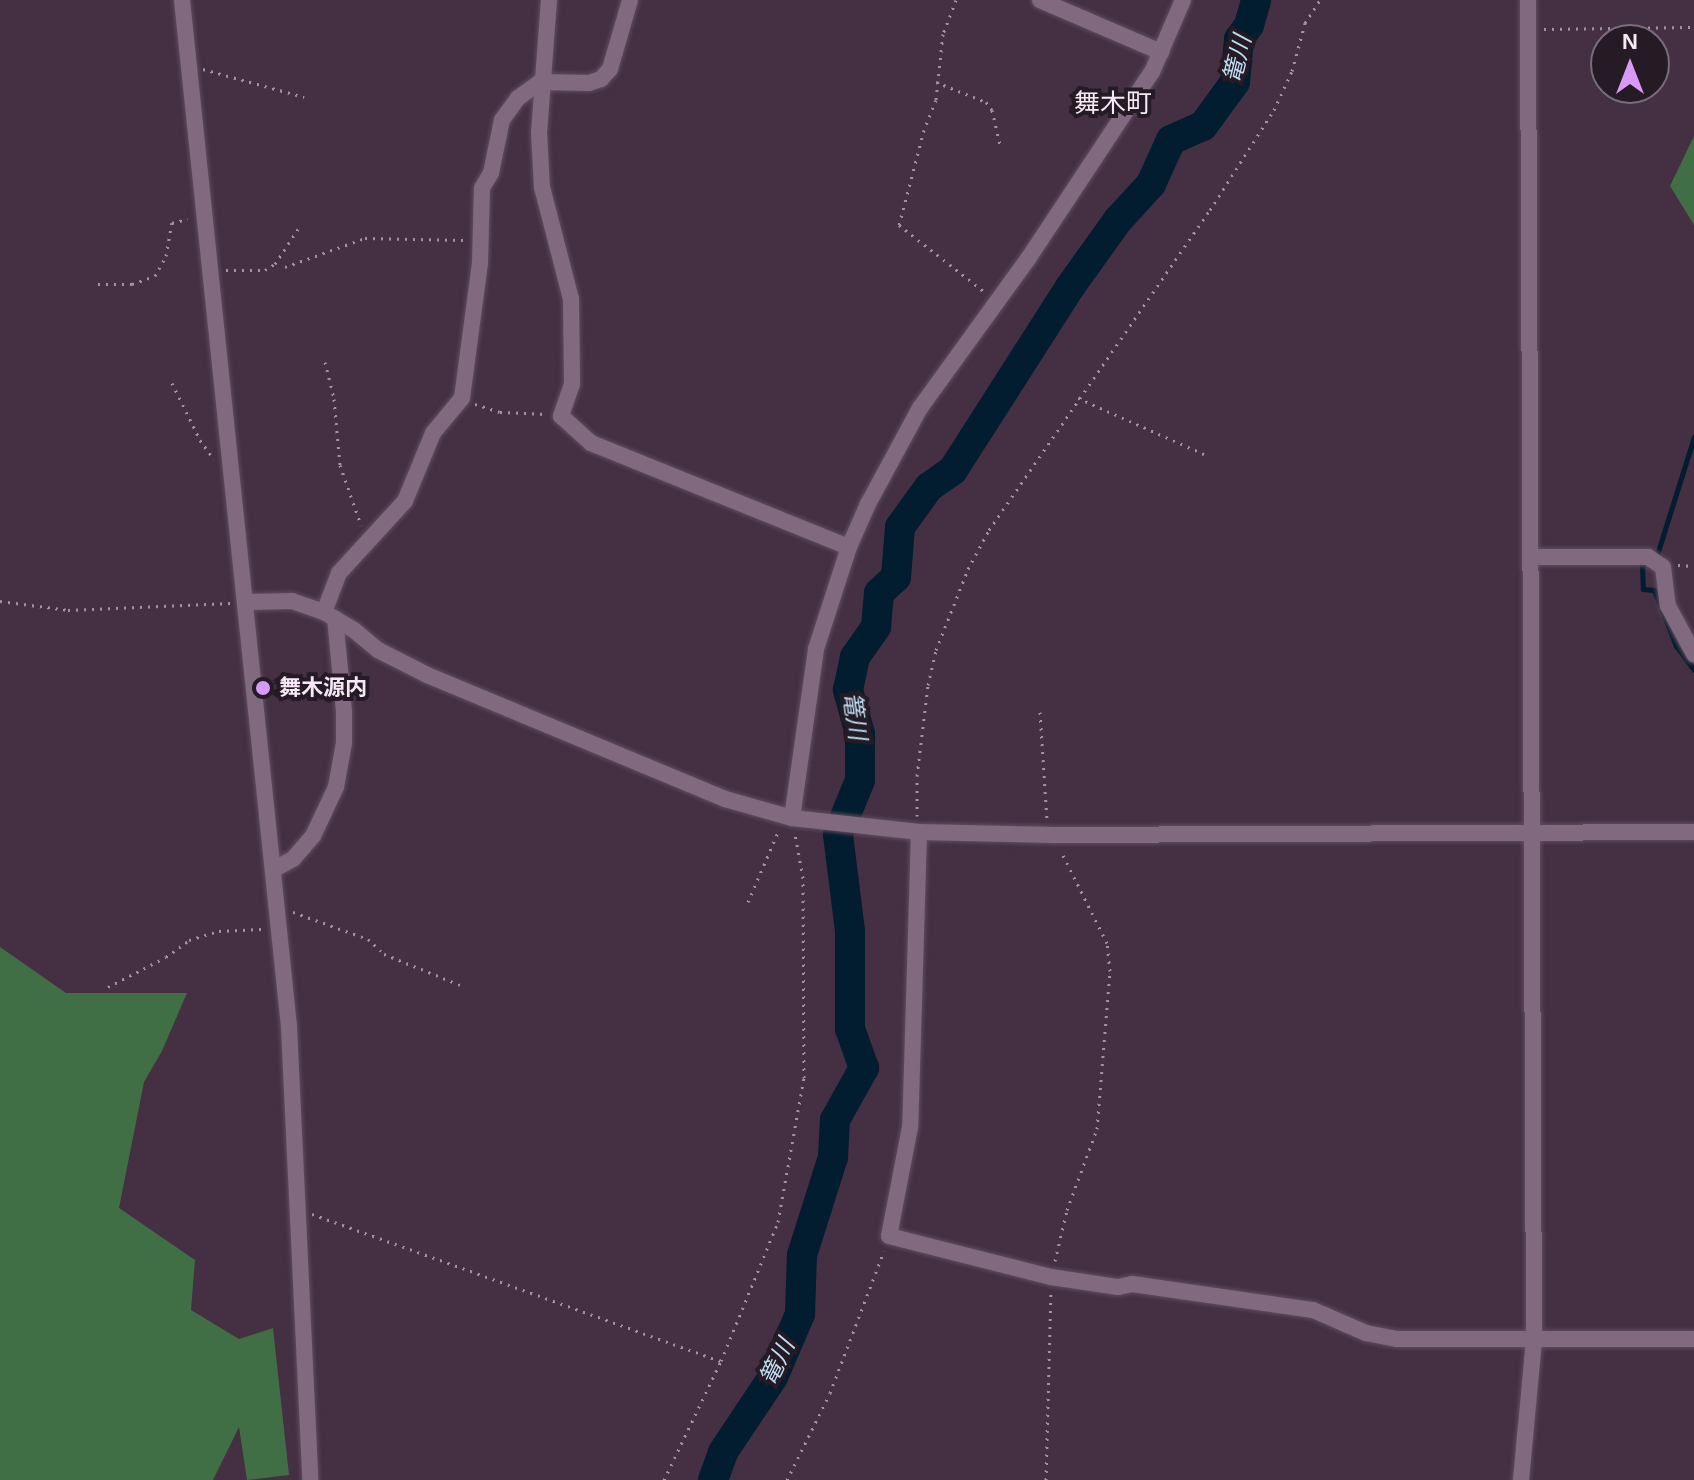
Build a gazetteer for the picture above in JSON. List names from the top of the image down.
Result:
{
  "districts": ["舞木町"],
  "water": ["篭川"],
  "places": ["舞木源内"],
  "north": "top"
}
